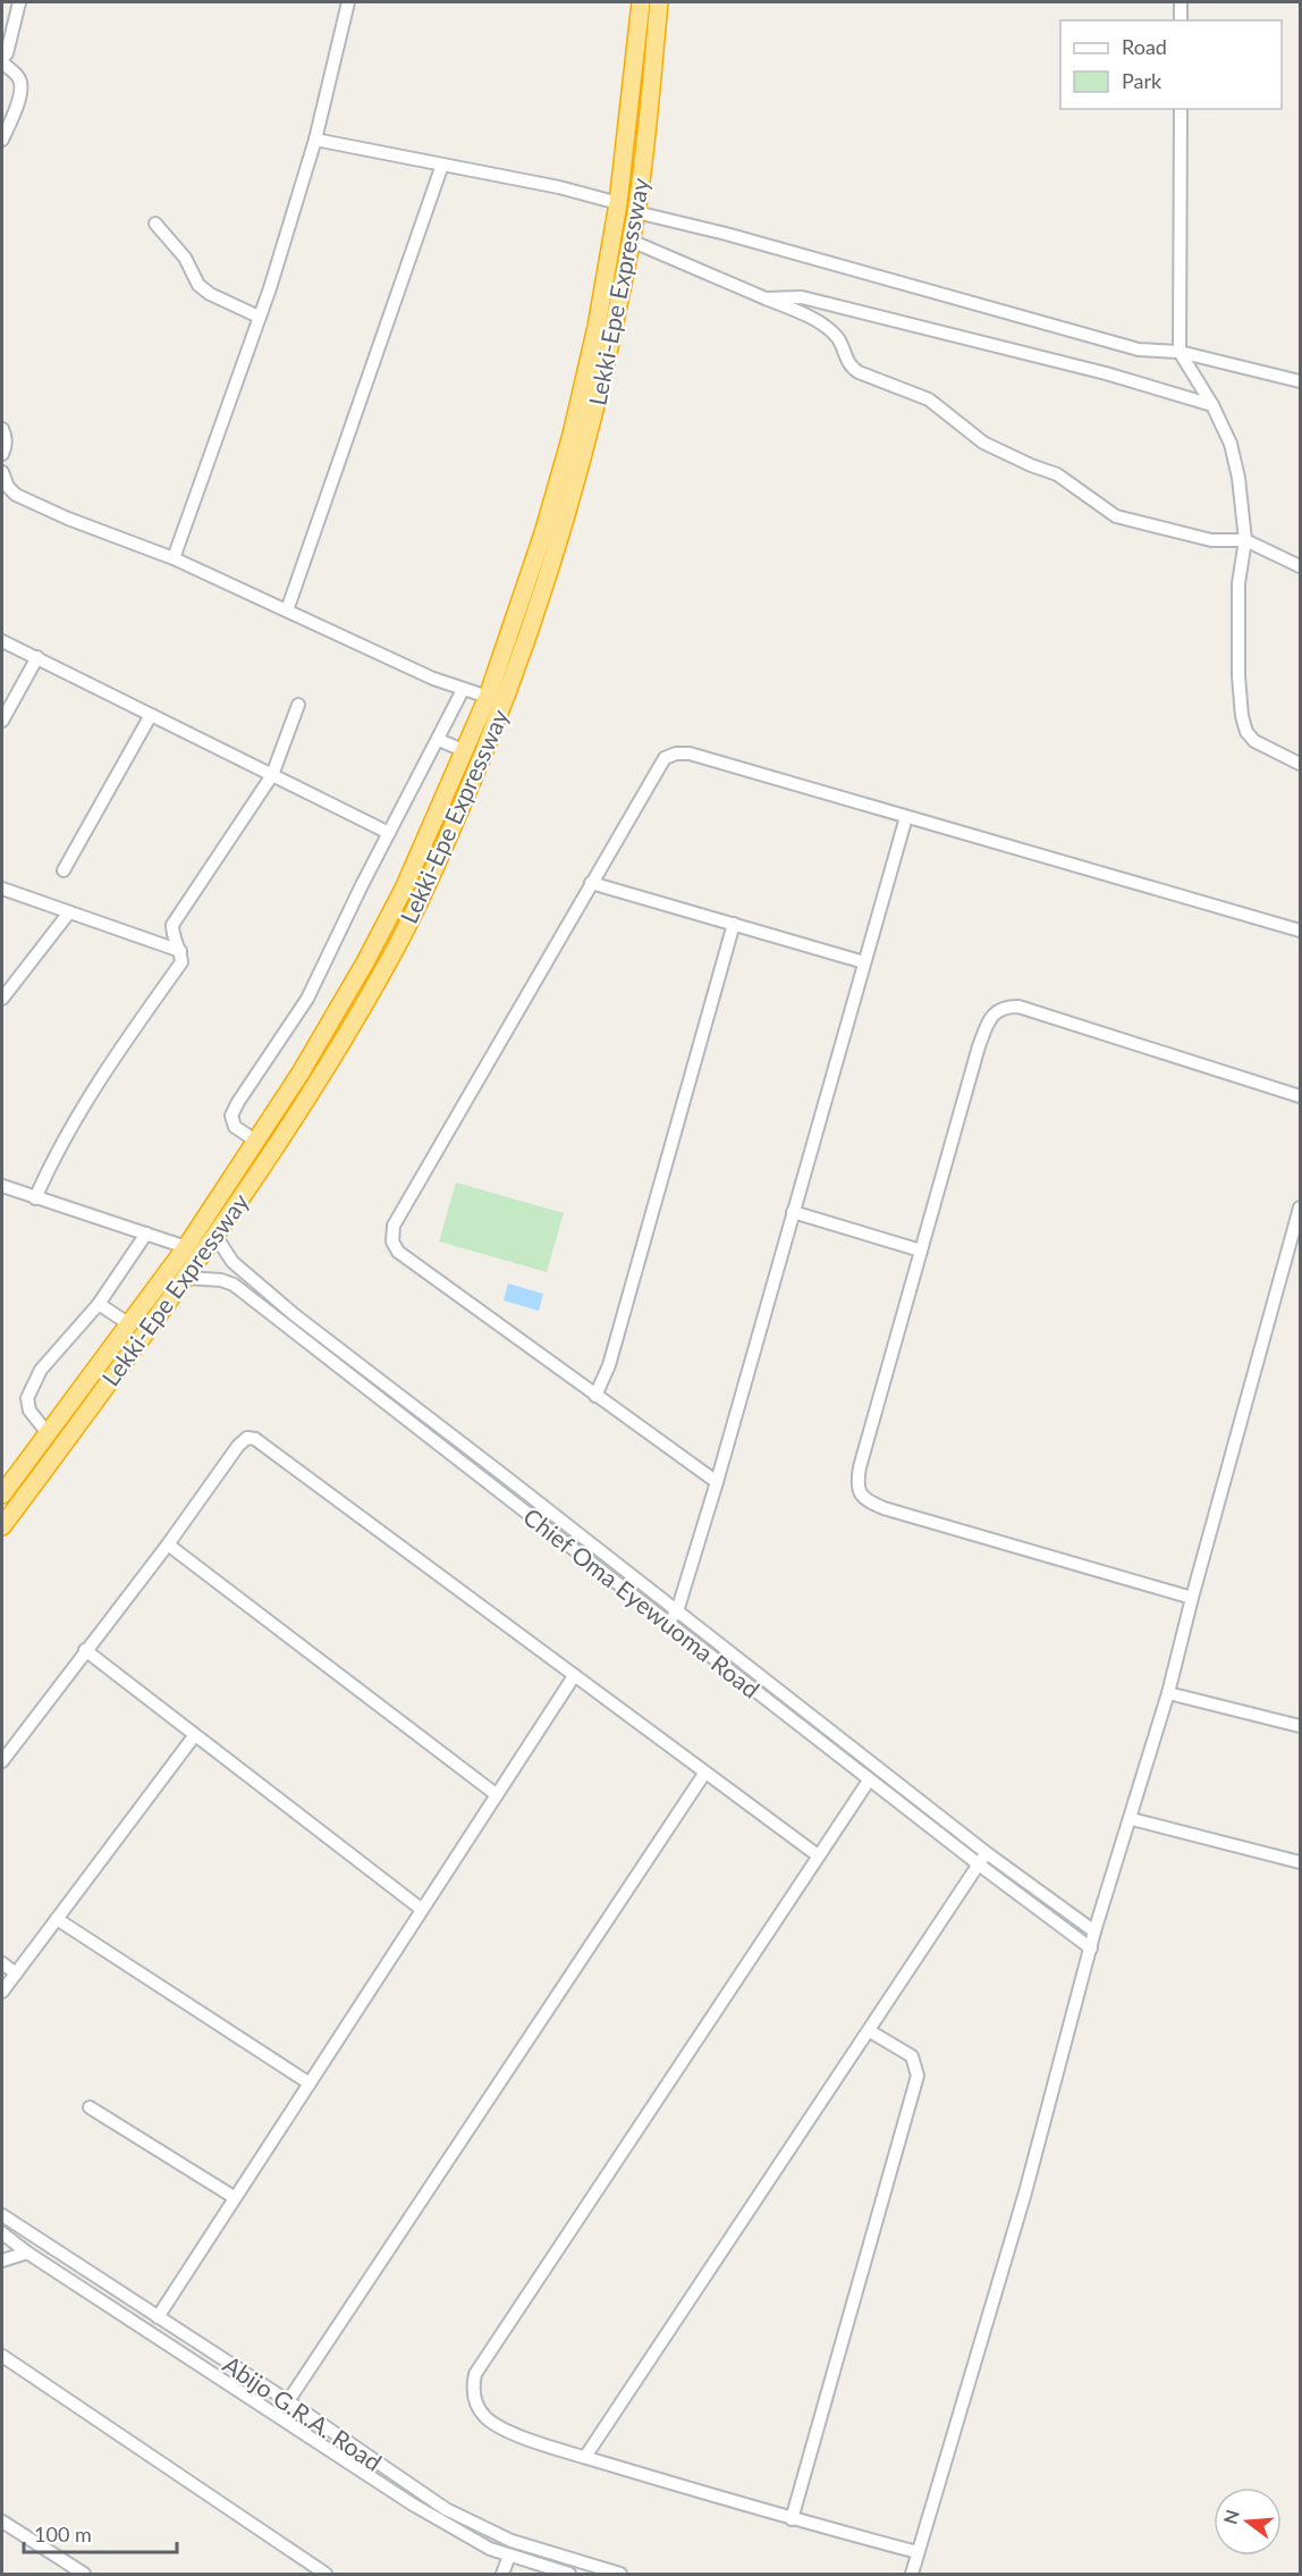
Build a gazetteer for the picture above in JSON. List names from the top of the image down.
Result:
{
  "streets": {
    "highway": ["Lekki-Epe Expressway"],
    "street": ["Chief Oma Eyewuoma Road", "Abijo G.R.A. Road"]
  },
  "crossings": [
    ["Lekki-Epe Expressway", "Chief Oma Eyewuoma Road"]
  ],
  "legend": ["Road", "Park"],
  "scale_bar": "100 m",
  "north": "left"
}
